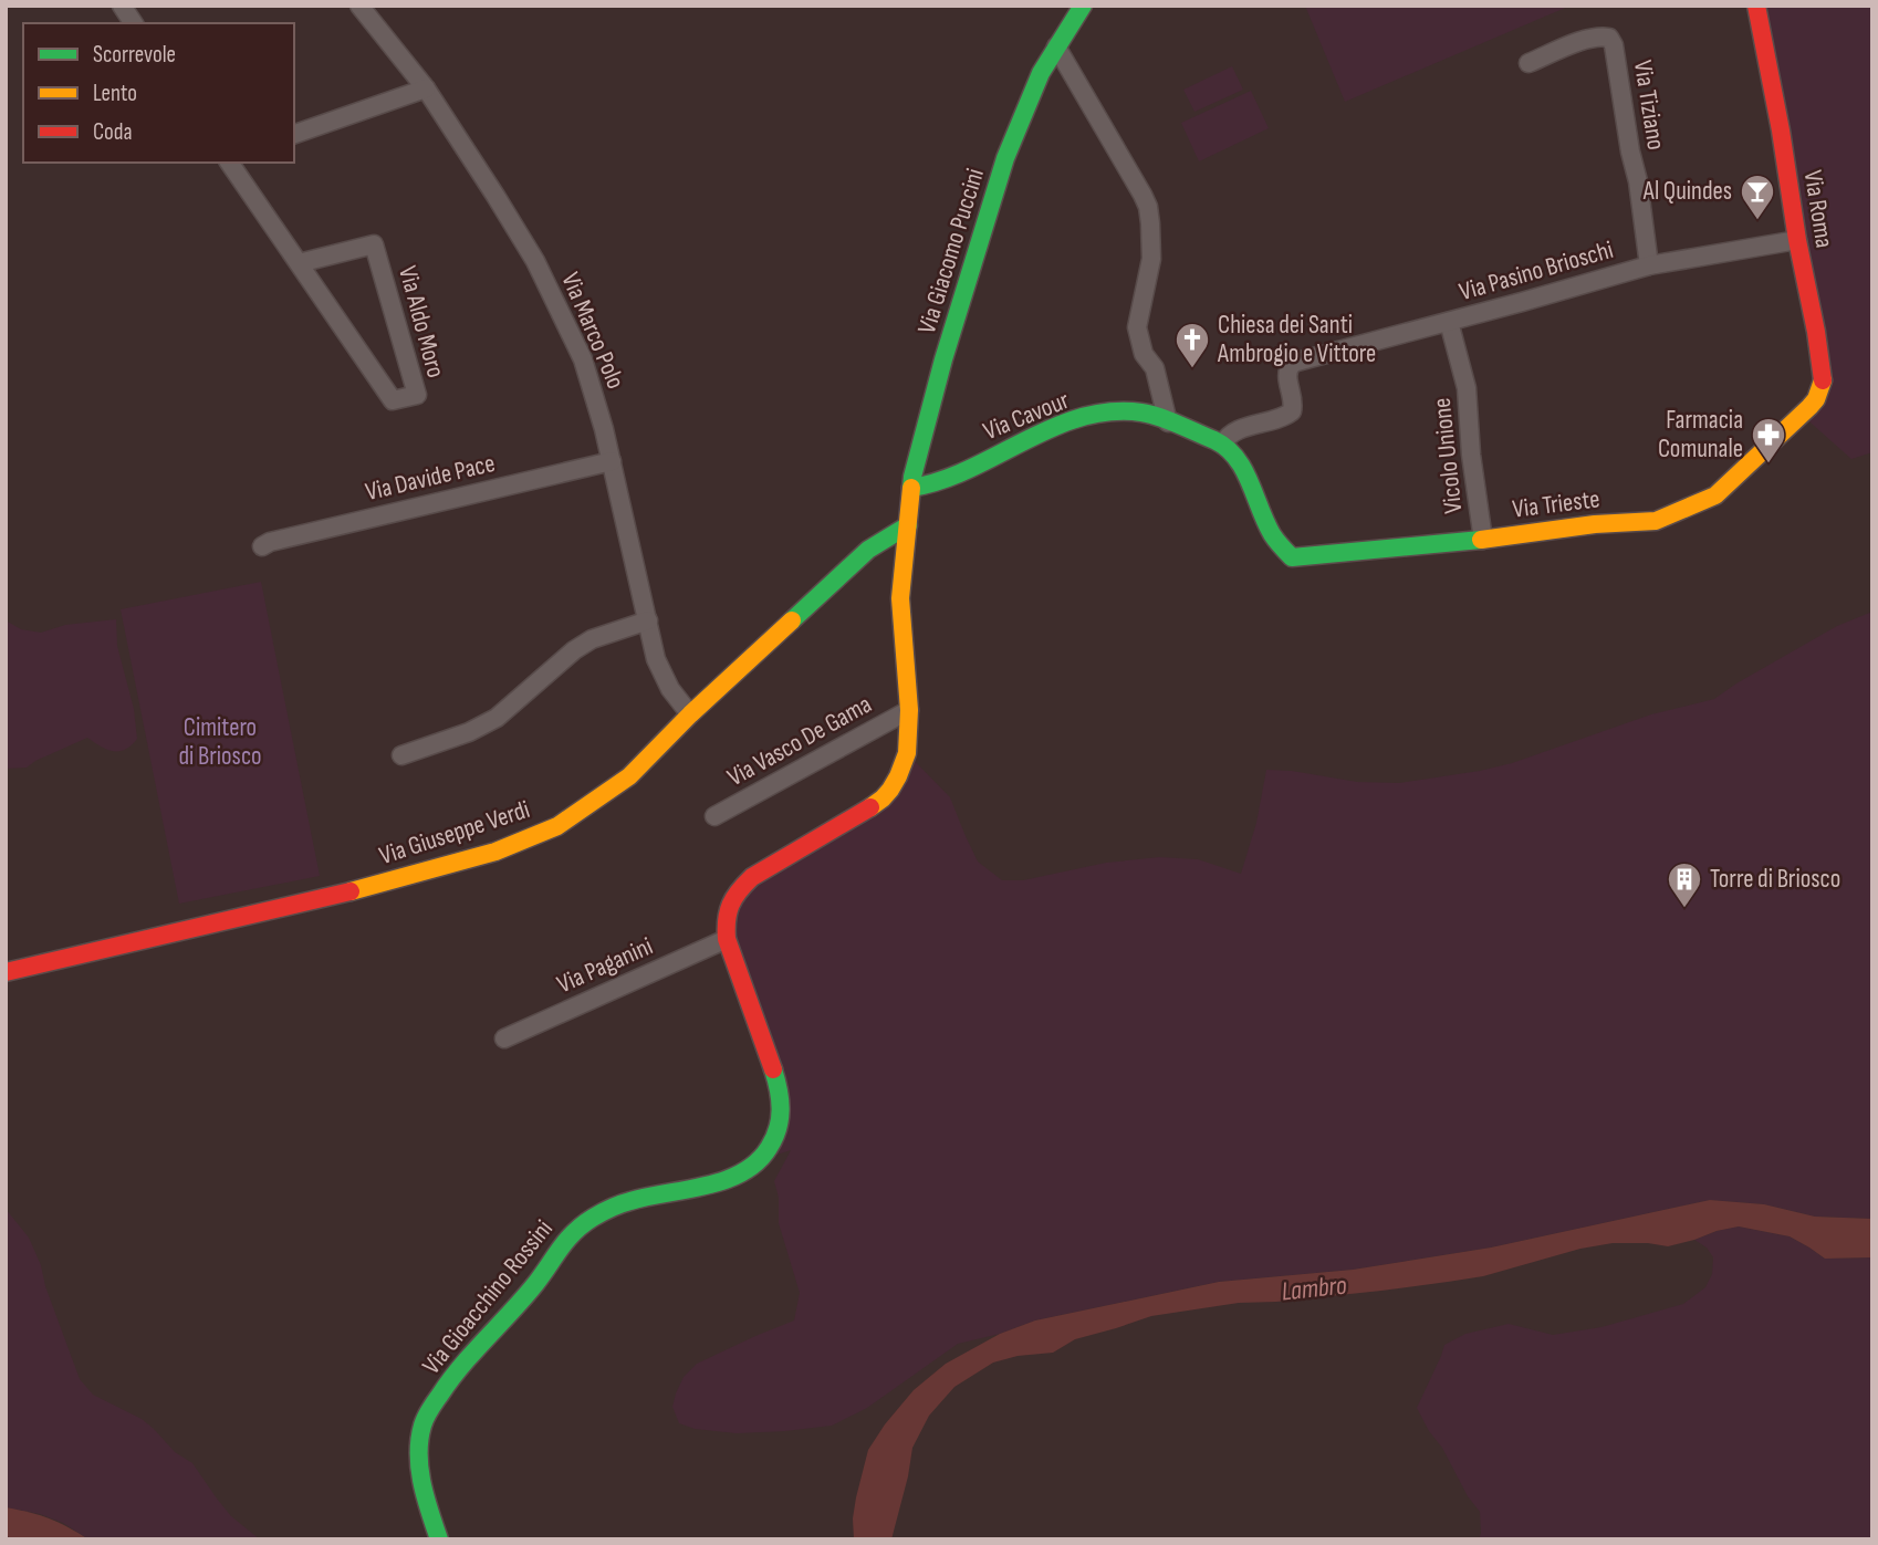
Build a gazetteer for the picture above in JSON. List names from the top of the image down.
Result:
{
  "streets": {
    "street": [
      "Via Tiziano",
      "Via Roma",
      "Via Giacomo Puccini",
      "Via Pasino Brioschi",
      "Via Aldo Moro",
      "Via Marco Polo",
      "Via Cavour",
      "Vicolo Unione",
      "Via Davide Pace",
      "Via Trieste",
      "Via Vasco De Gama",
      "Via Giuseppe Verdi",
      "Via Paganini",
      "Via Gioacchino Rossini"
    ]
  },
  "crossings": [
    ["Via Tiziano", "Via Pasino Brioschi"],
    ["Via Roma", "Via Pasino Brioschi"],
    ["Via Roma", "Via Trieste"],
    ["Via Giacomo Puccini", "Via Cavour"],
    ["Via Giacomo Puccini", "Via Giuseppe Verdi"],
    ["Via Giacomo Puccini", "Via Gioacchino Rossini"],
    ["Via Pasino Brioschi", "Via Cavour"],
    ["Via Pasino Brioschi", "Vicolo Unione"],
    ["Via Pasino Brioschi", "Via Trieste"],
    ["Via Marco Polo", "Via Davide Pace"],
    ["Via Marco Polo", "Via Giuseppe Verdi"],
    ["Via Cavour", "Via Trieste"],
    ["Vicolo Unione", "Via Trieste"],
    ["Via Vasco De Gama", "Via Gioacchino Rossini"],
    ["Via Giuseppe Verdi", "Via Gioacchino Rossini"],
    ["Via Paganini", "Via Gioacchino Rossini"]
  ],
  "water": ["Lambro"],
  "parks": ["Cimitero di Briosco"],
  "places": {
    "bar": ["Al Quindes"],
    "church": ["Chiesa dei Santi Ambrogio e Vittore"],
    "pharmacy": ["Farmacia Comunale"],
    "building": ["Torre di Briosco"]
  },
  "legend": ["Scorrevole", "Lento", "Coda"]
}
